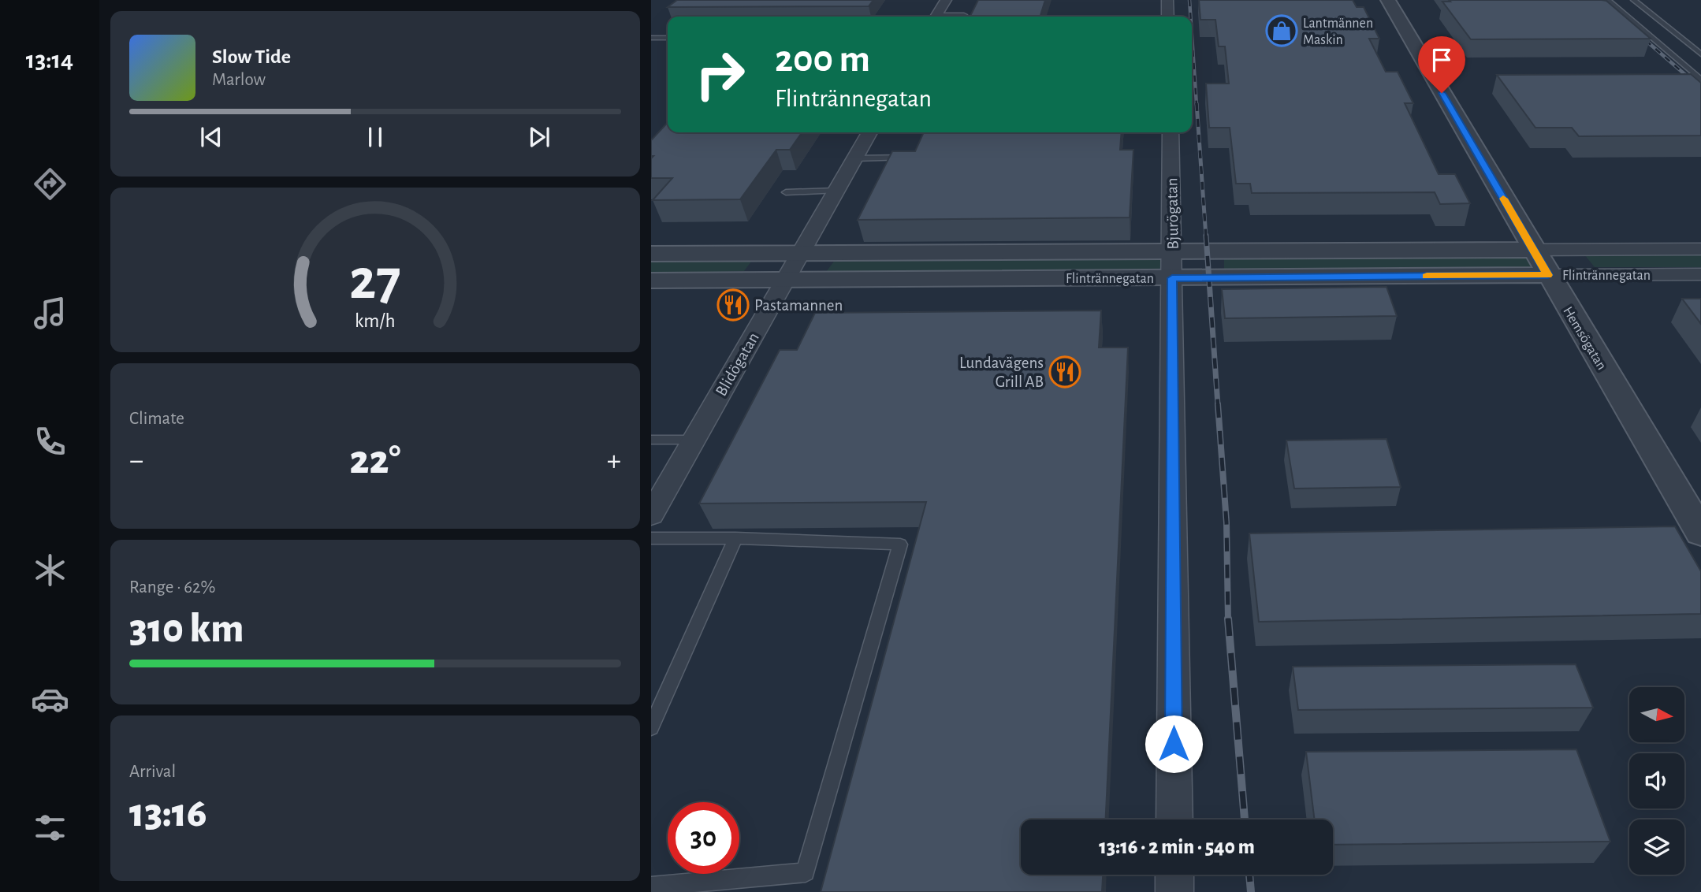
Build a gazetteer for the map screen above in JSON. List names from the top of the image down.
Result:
{
  "streets": {
    "street": [
      "Bjurögatan",
      "Flintrännegatan",
      "Hemsögatan",
      "Blidögatan"
    ]
  },
  "crossings": [
    ["Bjurögatan", "Flintrännegatan"],
    ["Flintrännegatan", "Hemsögatan"],
    ["Flintrännegatan", "Blidögatan"]
  ],
  "places": {
    "shop": ["Lantmännen Maskin"],
    "restaurant": ["Pastamannen", "Lundavägens Grill AB"]
  },
  "north": "right",
  "page": {
    "tabs": "13:14",
    "turn": ["200 m", "Flintrännegatan"],
    "song": ["Slow Tide", "Marlow"],
    "tile": [
      "Climate",
      ["Range · 62%", "310 km"],
      ["Arrival", "13:16"]
    ],
    "heat": ["−", "22°", "+"],
    "limit": "30",
    "trip": "13:16 · 2 min · 540 m",
    "gauge": ["27", "km/h"]
  }
}
